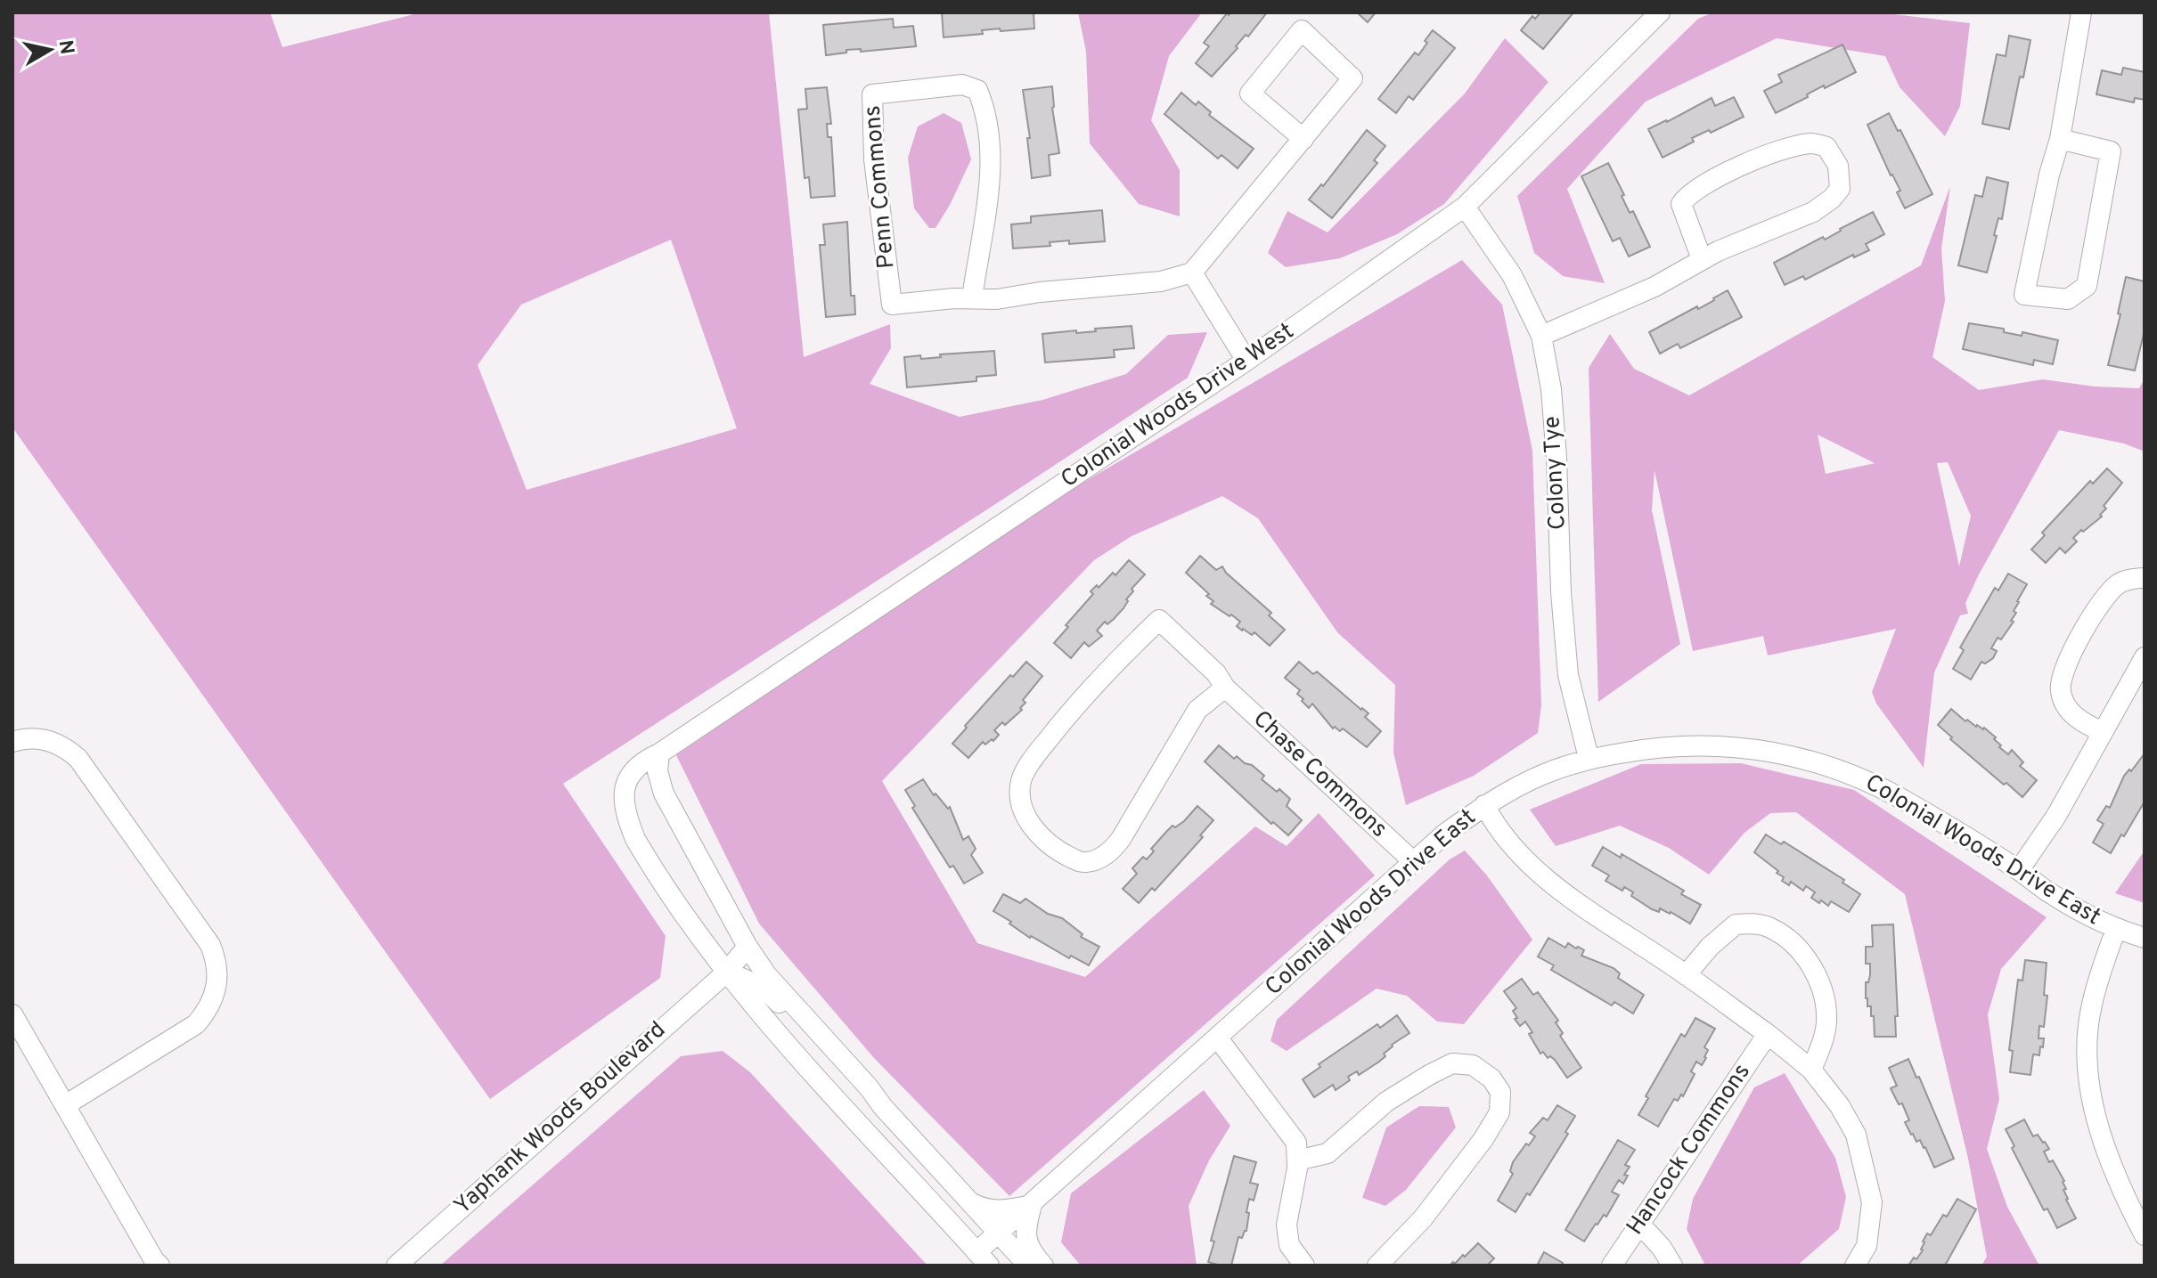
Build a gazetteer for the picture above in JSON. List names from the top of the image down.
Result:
{
  "streets": {
    "street": [
      "Penn Commons",
      "Colonial Woods Drive West",
      "Colony Tye",
      "Chase Commons",
      "Colonial Woods Drive East",
      "Yaphank Woods Boulevard",
      "Hancock Commons"
    ]
  },
  "crossings": [
    ["Colonial Woods Drive West", "Colony Tye"],
    ["Colony Tye", "Colonial Woods Drive East"],
    ["Chase Commons", "Colonial Woods Drive East"]
  ],
  "north": "right"
}
